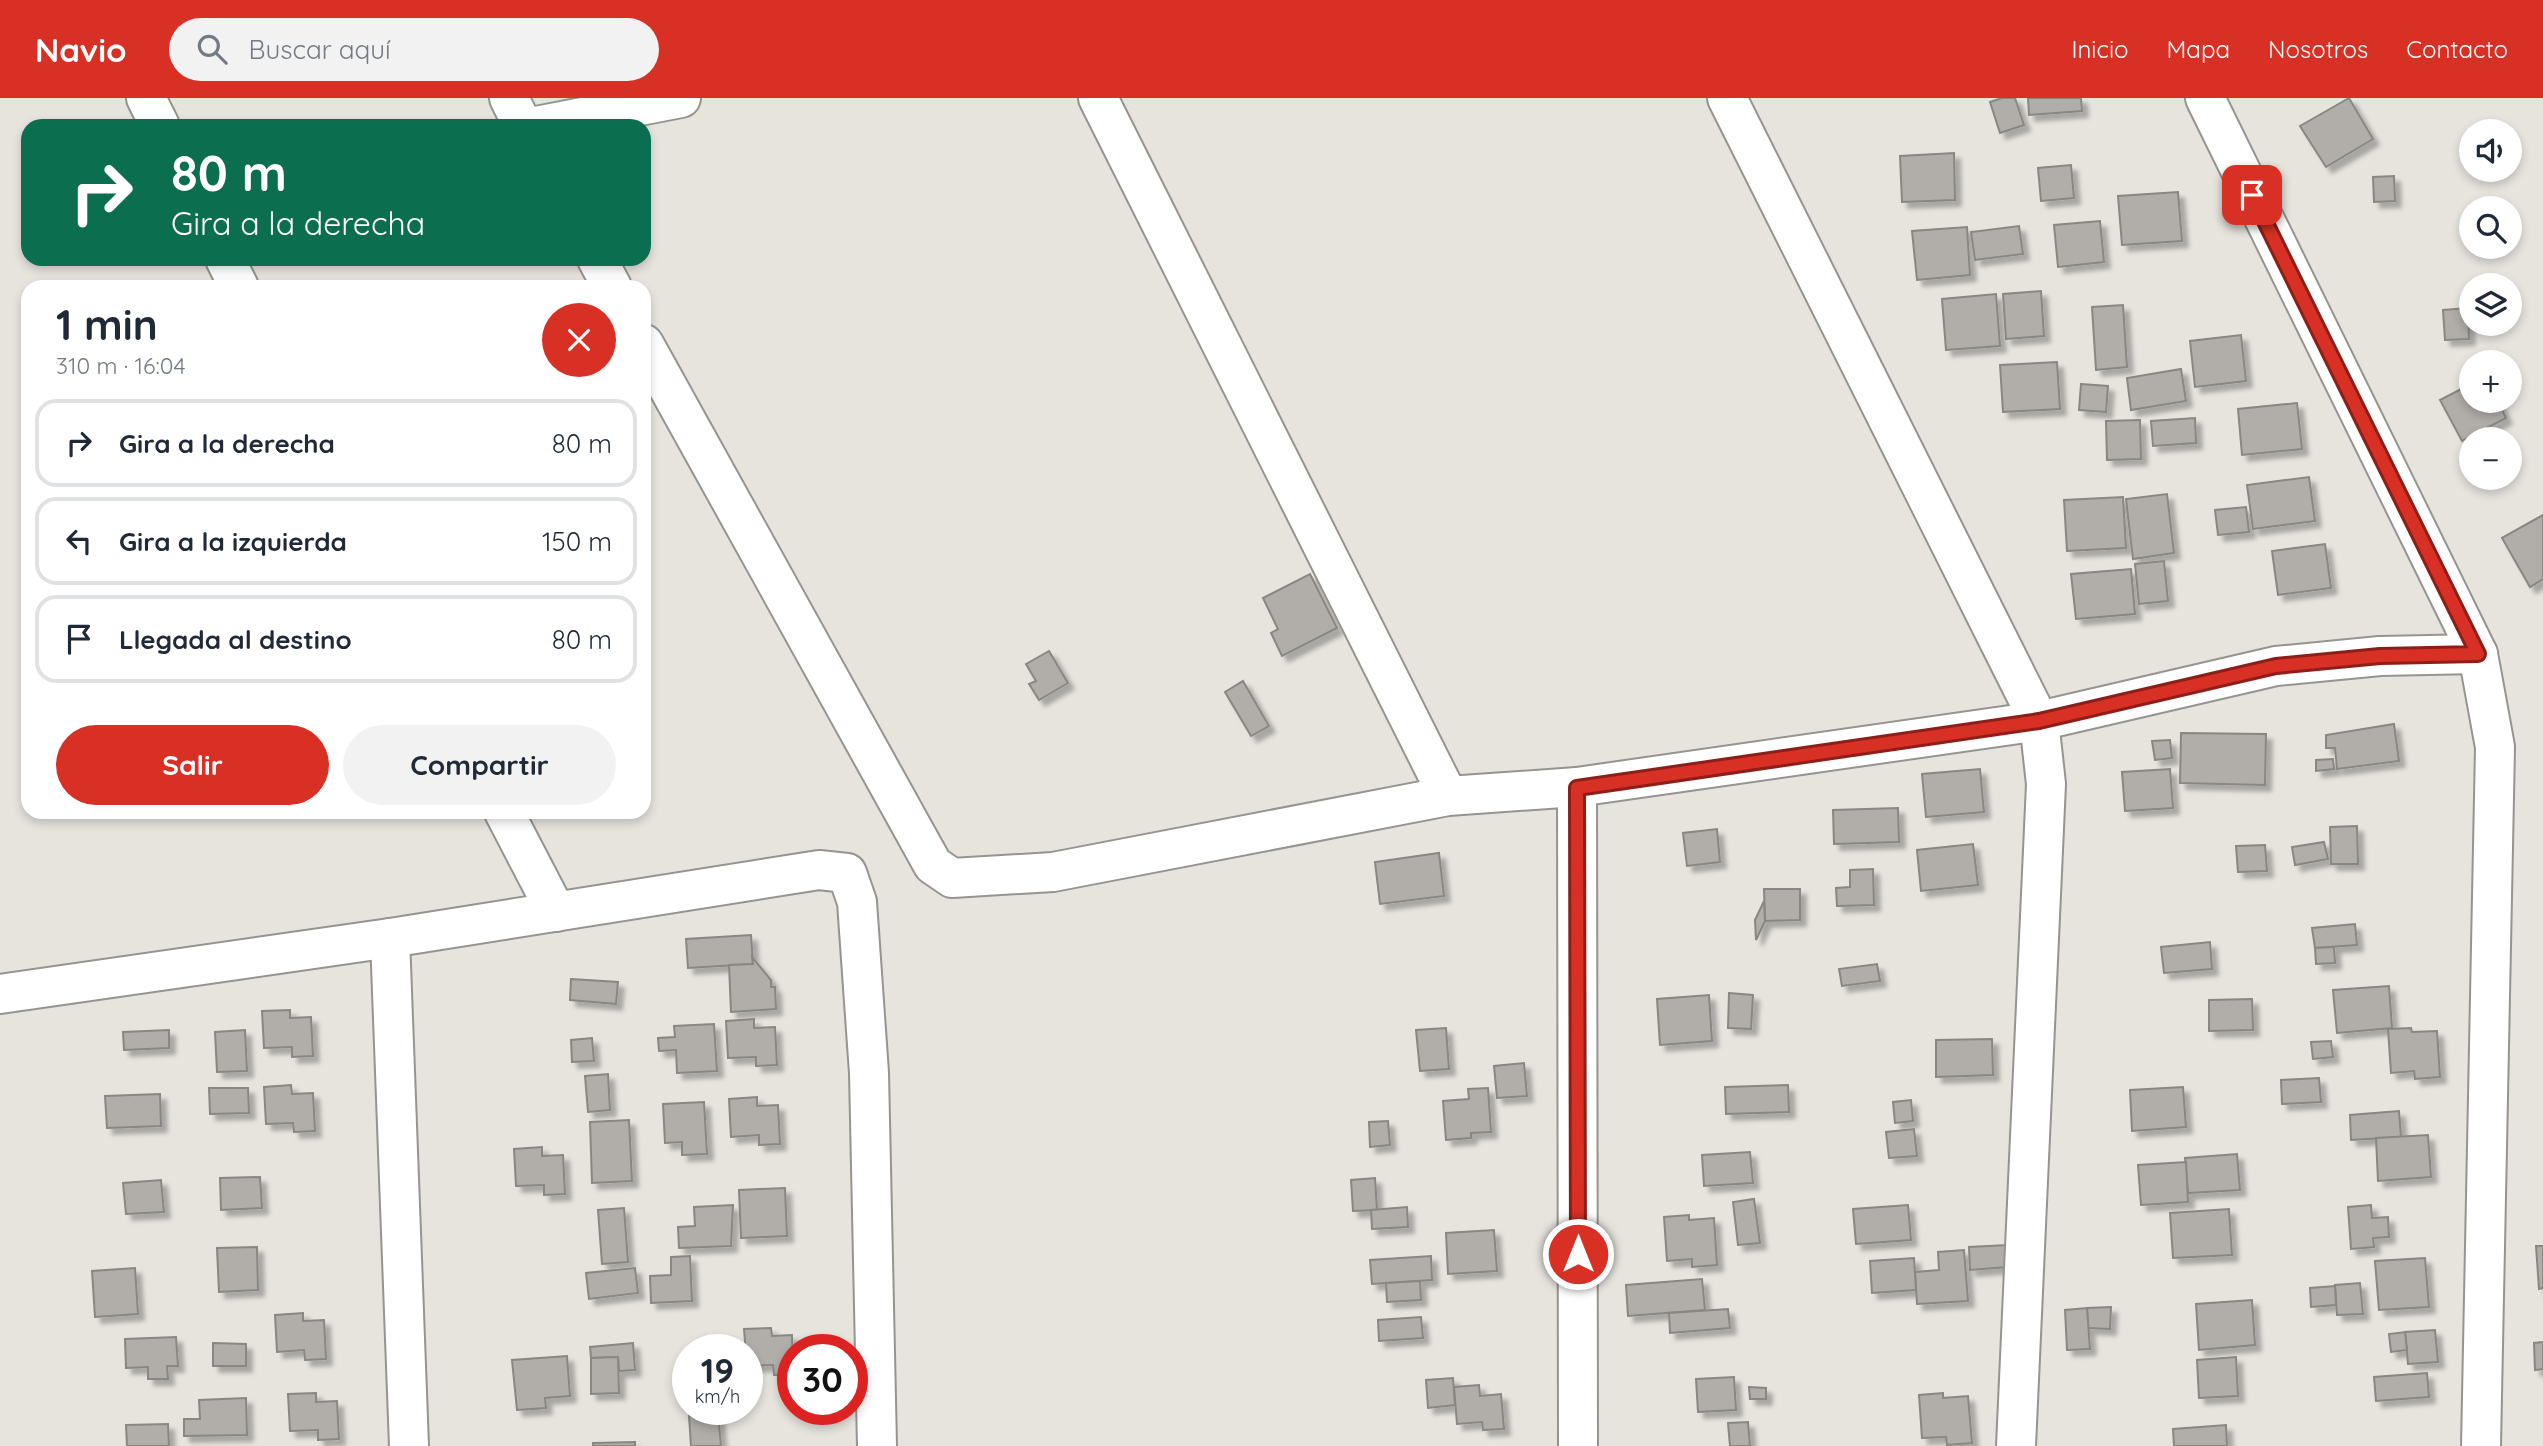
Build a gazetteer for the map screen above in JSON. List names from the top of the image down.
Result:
{
  "page": {
    "header": "Navio",
    "search": "Buscar aquí",
    "nav": [
      "Inicio",
      "Mapa",
      "Nosotros",
      "Contacto"
    ],
    "map_buttons": ["+", "−"],
    "turn": ["80 m", "Gira a la derecha"],
    "heading": ["1 min", "310 m · 16:04"],
    "list": [
      {
        "name": "Gira a la derecha",
        "value": "80 m"
      },
      {
        "name": "Gira a la izquierda",
        "value": "150 m"
      },
      {
        "name": "Llegada al destino",
        "value": "80 m"
      }
    ],
    "buttons": ["Salir", "Compartir"],
    "speed": "19 km/h",
    "limit": "30"
  }
}
